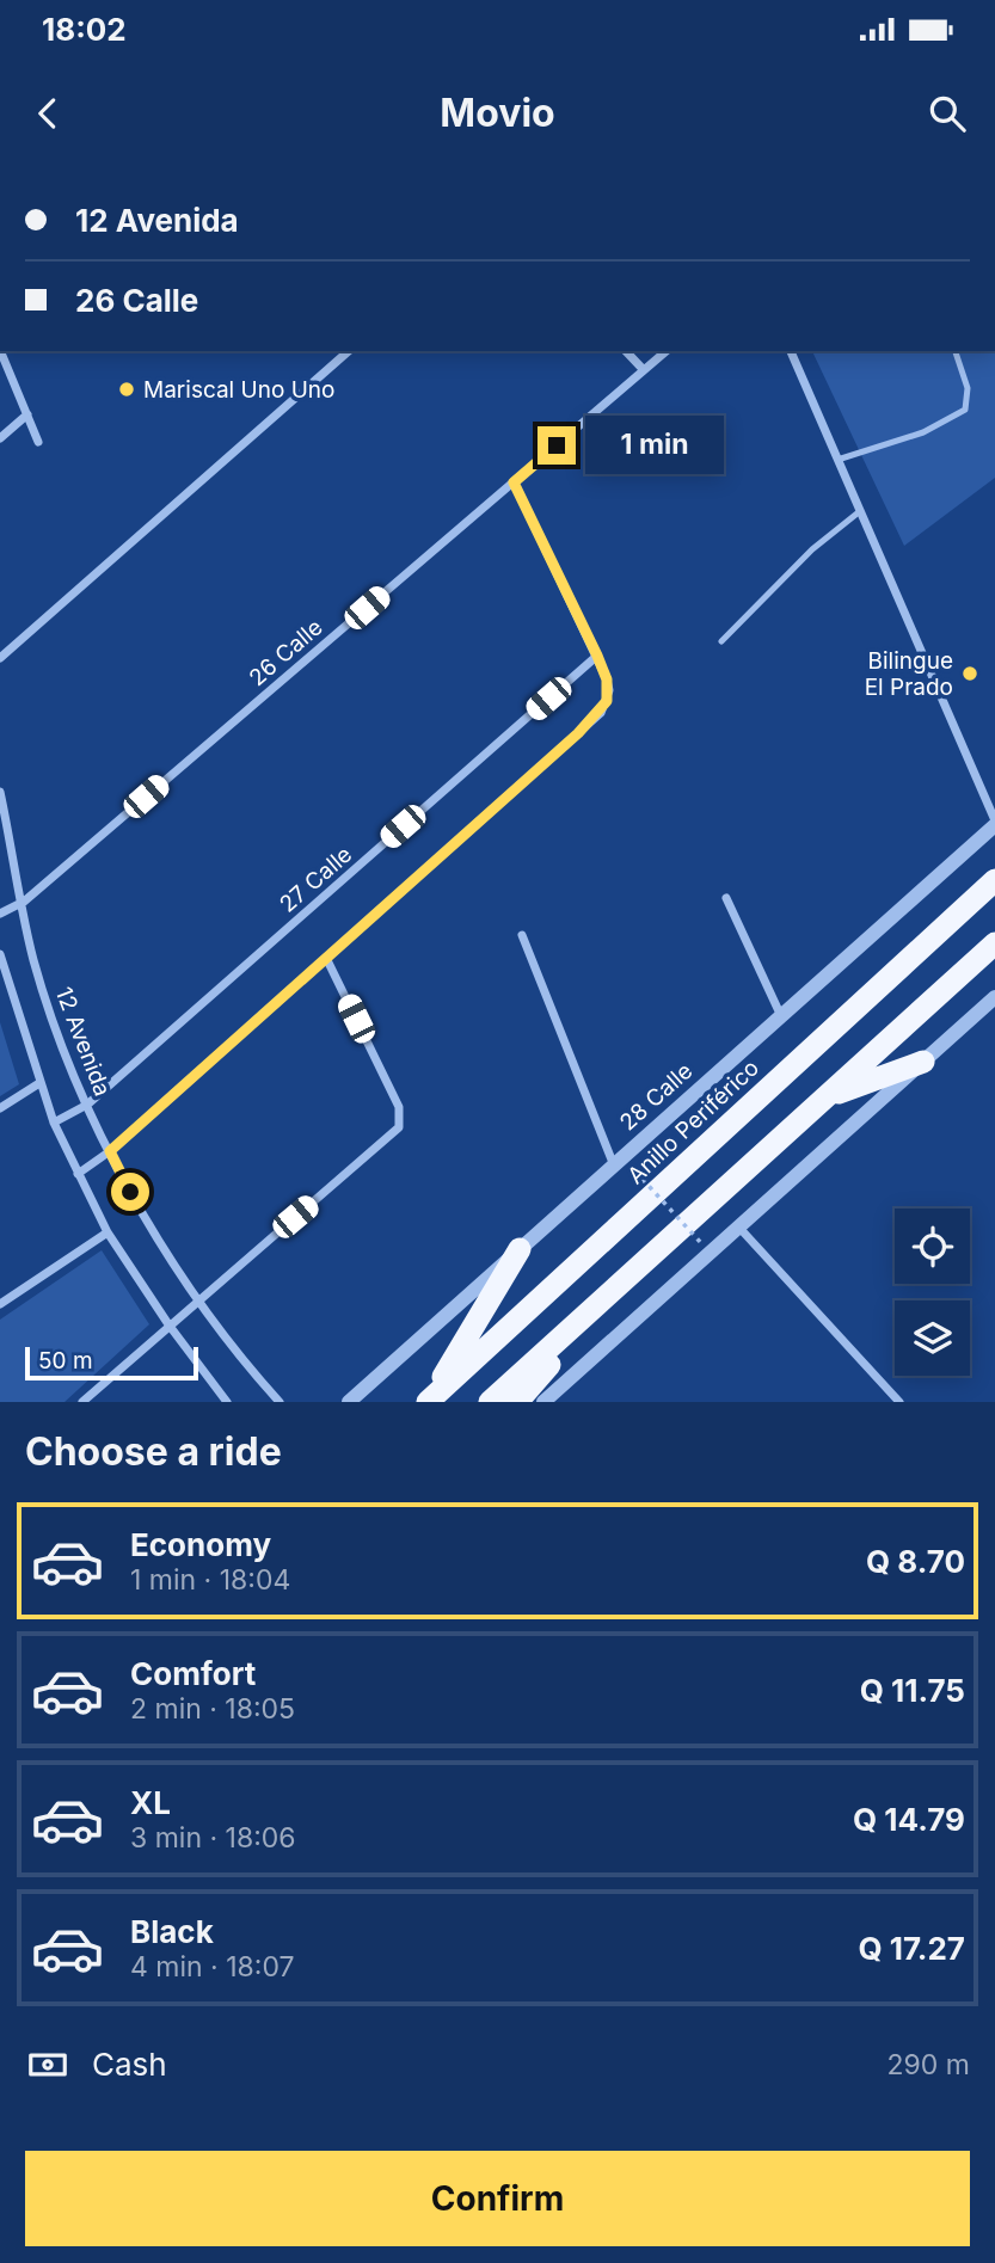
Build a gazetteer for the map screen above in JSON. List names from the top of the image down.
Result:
{
  "streets": {
    "highway": ["Anillo Periférico"],
    "street": [
      "26 Calle",
      "27 Calle",
      "12 Avenida",
      "28 Calle"
    ]
  },
  "crossings": [
    ["26 Calle", "12 Avenida"],
    ["27 Calle", "12 Avenida"]
  ],
  "places": ["Mariscal Uno Uno", "Bilingue El Prado"],
  "scale_bar": "50 m",
  "page": {
    "status": "18:02",
    "header": "Movio",
    "banner": ["12 Avenida", "26 Calle"],
    "bubble": "1 min",
    "scale": "50 m",
    "heading": "Choose a ride",
    "list": [
      {
        "name": "Economy",
        "note": "1 min · 18:04",
        "value": "Q 8.70"
      },
      {
        "name": "Comfort",
        "note": "2 min · 18:05",
        "value": "Q 11.75"
      },
      {
        "name": "XL",
        "note": "3 min · 18:06",
        "value": "Q 14.79"
      },
      {
        "name": "Black",
        "note": "4 min · 18:07",
        "value": "Q 17.27"
      }
    ],
    "pay": ["Cash", "290 m"],
    "buttons": "Confirm"
  }
}
